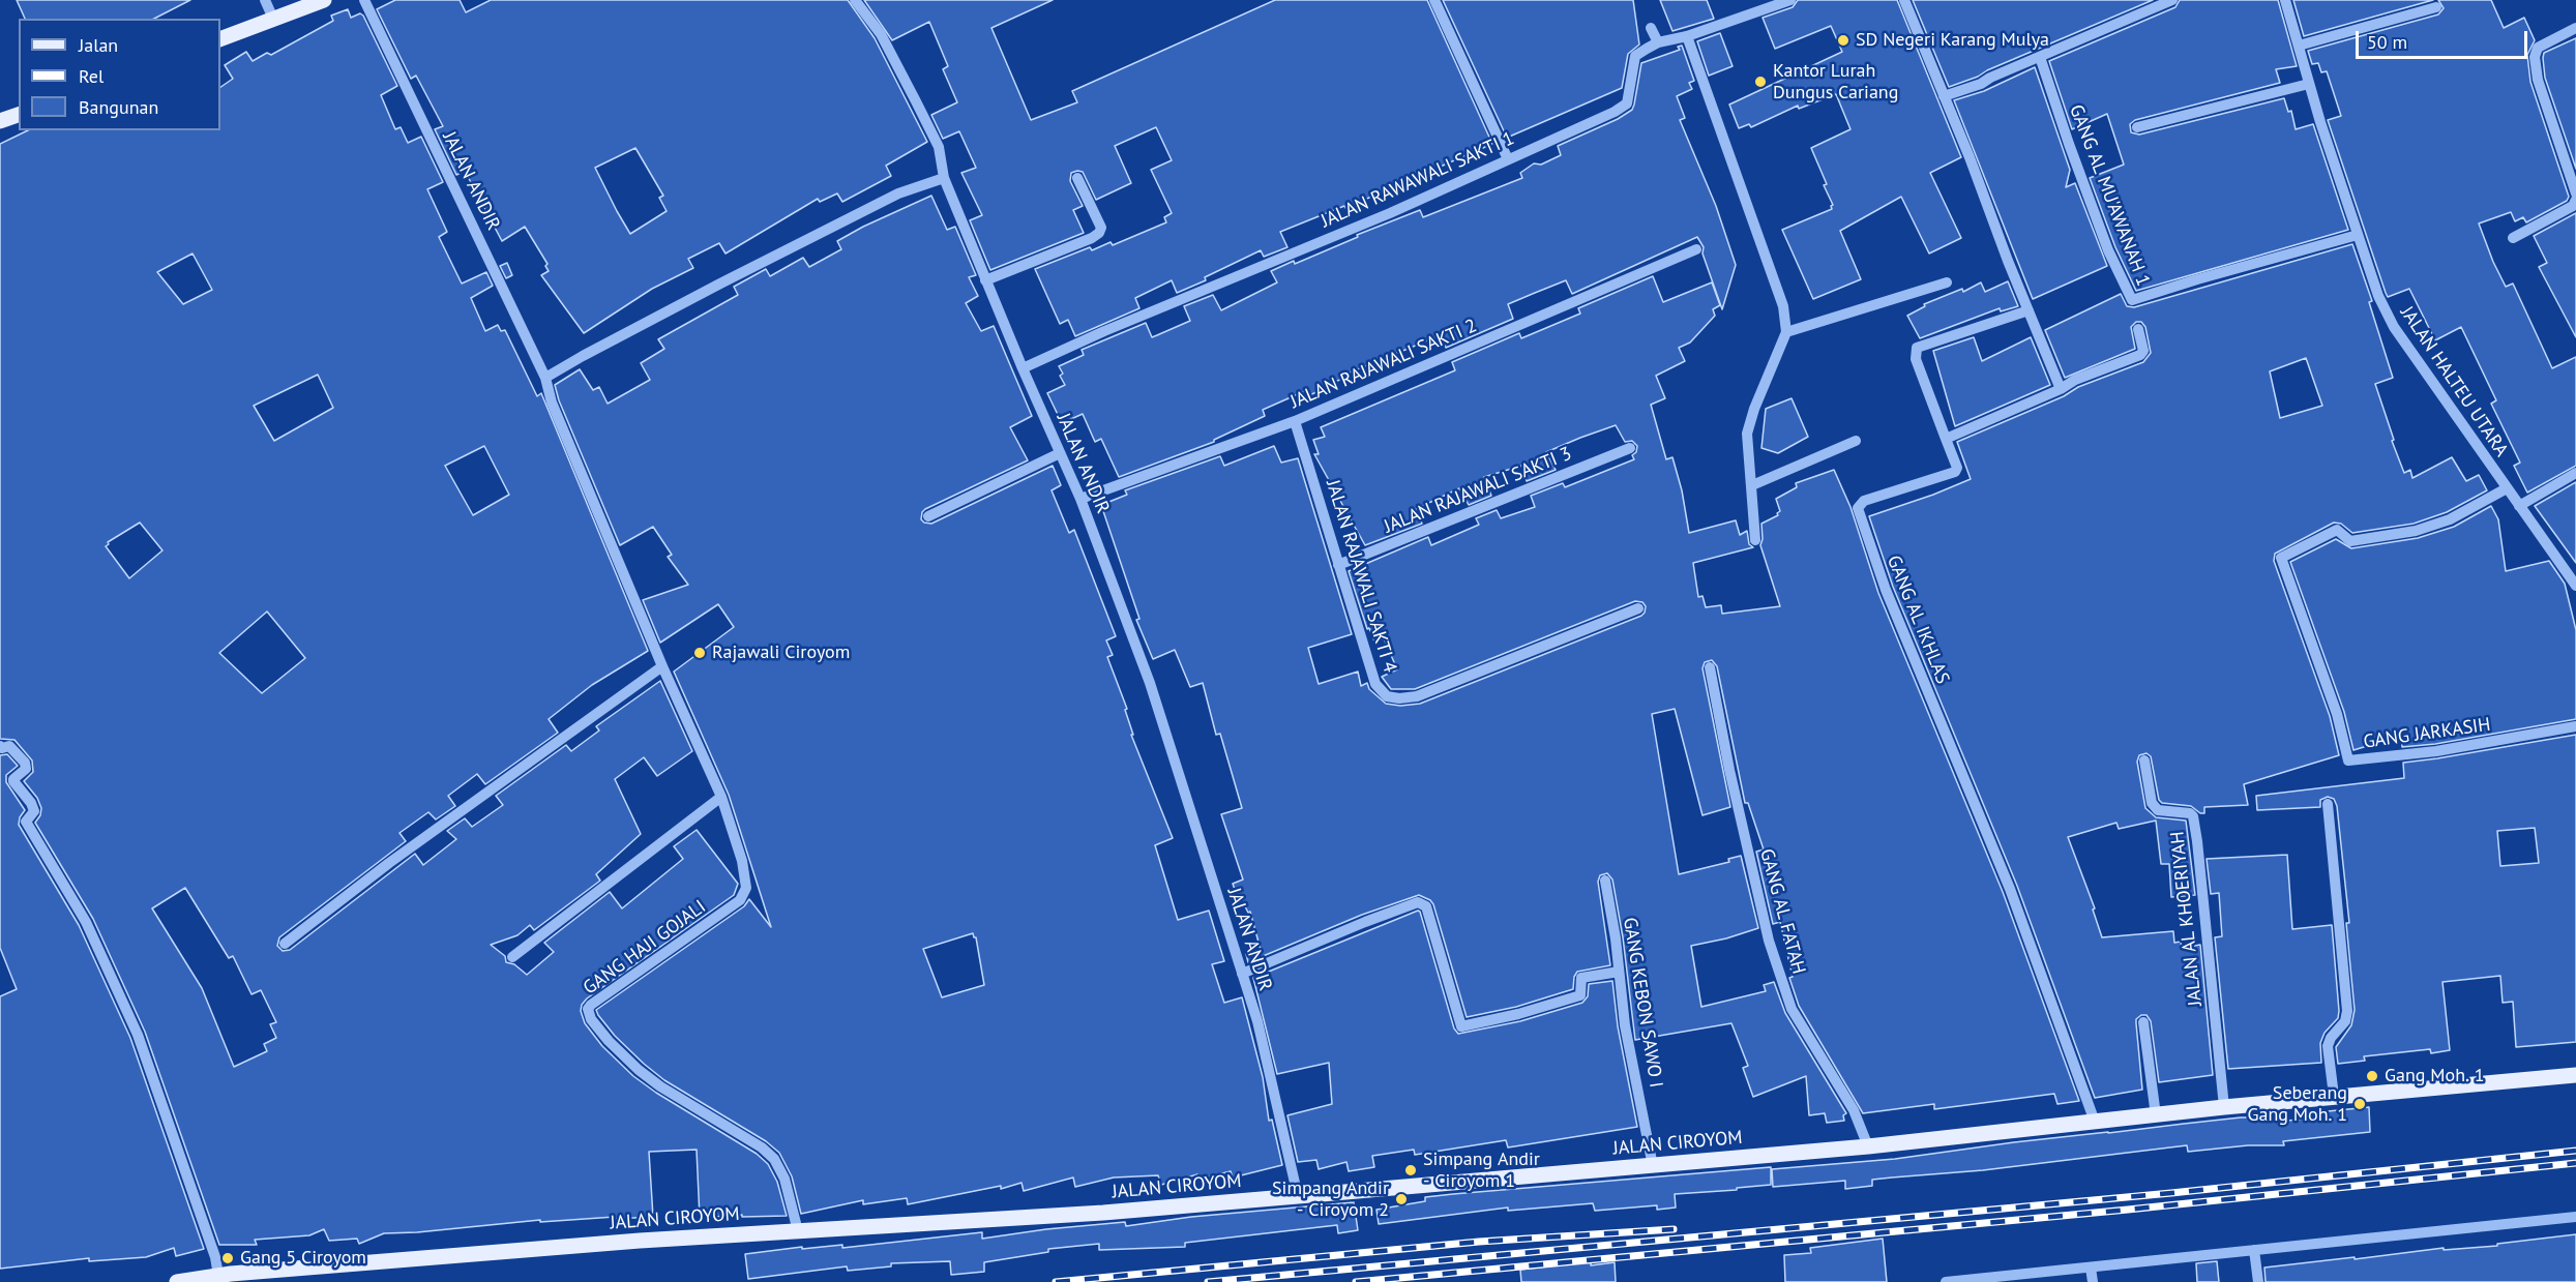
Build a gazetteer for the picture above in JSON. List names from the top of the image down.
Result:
{
  "streets": {
    "main road": ["JALAN CIROYOM"],
    "street": [
      "JALAN RAWAWALI SAKTI 1",
      "JALAN ANDIR",
      "GANG AL MU'AWANAH 1",
      "JALAN RAJAWALI SAKTI 2",
      "JALAN HALTEU UTARA",
      "JALAN RAJAWALI SAKTI 3",
      "JALAN RAJAWALI SAKTI 4",
      "GANG AL IKHLAS",
      "GANG JARKASIH",
      "GANG AL FATAH",
      "JALAN AL KHOERIYAH",
      "GANG HAJI GOJALI",
      "GANG KEBON SAWO I"
    ]
  },
  "crossings": [
    ["JALAN RAWAWALI SAKTI 1", "JALAN ANDIR"],
    ["JALAN ANDIR", "JALAN RAJAWALI SAKTI 2"],
    ["JALAN ANDIR", "GANG HAJI GOJALI"],
    ["JALAN ANDIR", "JALAN CIROYOM"],
    ["GANG AL MU'AWANAH 1", "JALAN HALTEU UTARA"],
    ["JALAN RAJAWALI SAKTI 2", "JALAN RAJAWALI SAKTI 4"],
    ["JALAN HALTEU UTARA", "GANG JARKASIH"],
    ["JALAN RAJAWALI SAKTI 3", "JALAN RAJAWALI SAKTI 4"],
    ["GANG AL IKHLAS", "JALAN CIROYOM"],
    ["GANG AL FATAH", "JALAN CIROYOM"],
    ["JALAN AL KHOERIYAH", "JALAN CIROYOM"],
    ["GANG HAJI GOJALI", "JALAN CIROYOM"],
    ["GANG KEBON SAWO I", "JALAN CIROYOM"]
  ],
  "places": [
    "SD Negeri Karang Mulya",
    "Kantor Lurah Dungus Cariang",
    "Rajawali Ciroyom",
    "Gang Moh. 1",
    "Seberang Gang Moh. 1",
    "Simpang Andir - Ciroyom 1",
    "Simpang Andir - Ciroyom 2",
    "Gang 5 Ciroyom"
  ],
  "legend": ["Jalan", "Rel", "Bangunan"],
  "scale_bar": "50 m"
}
